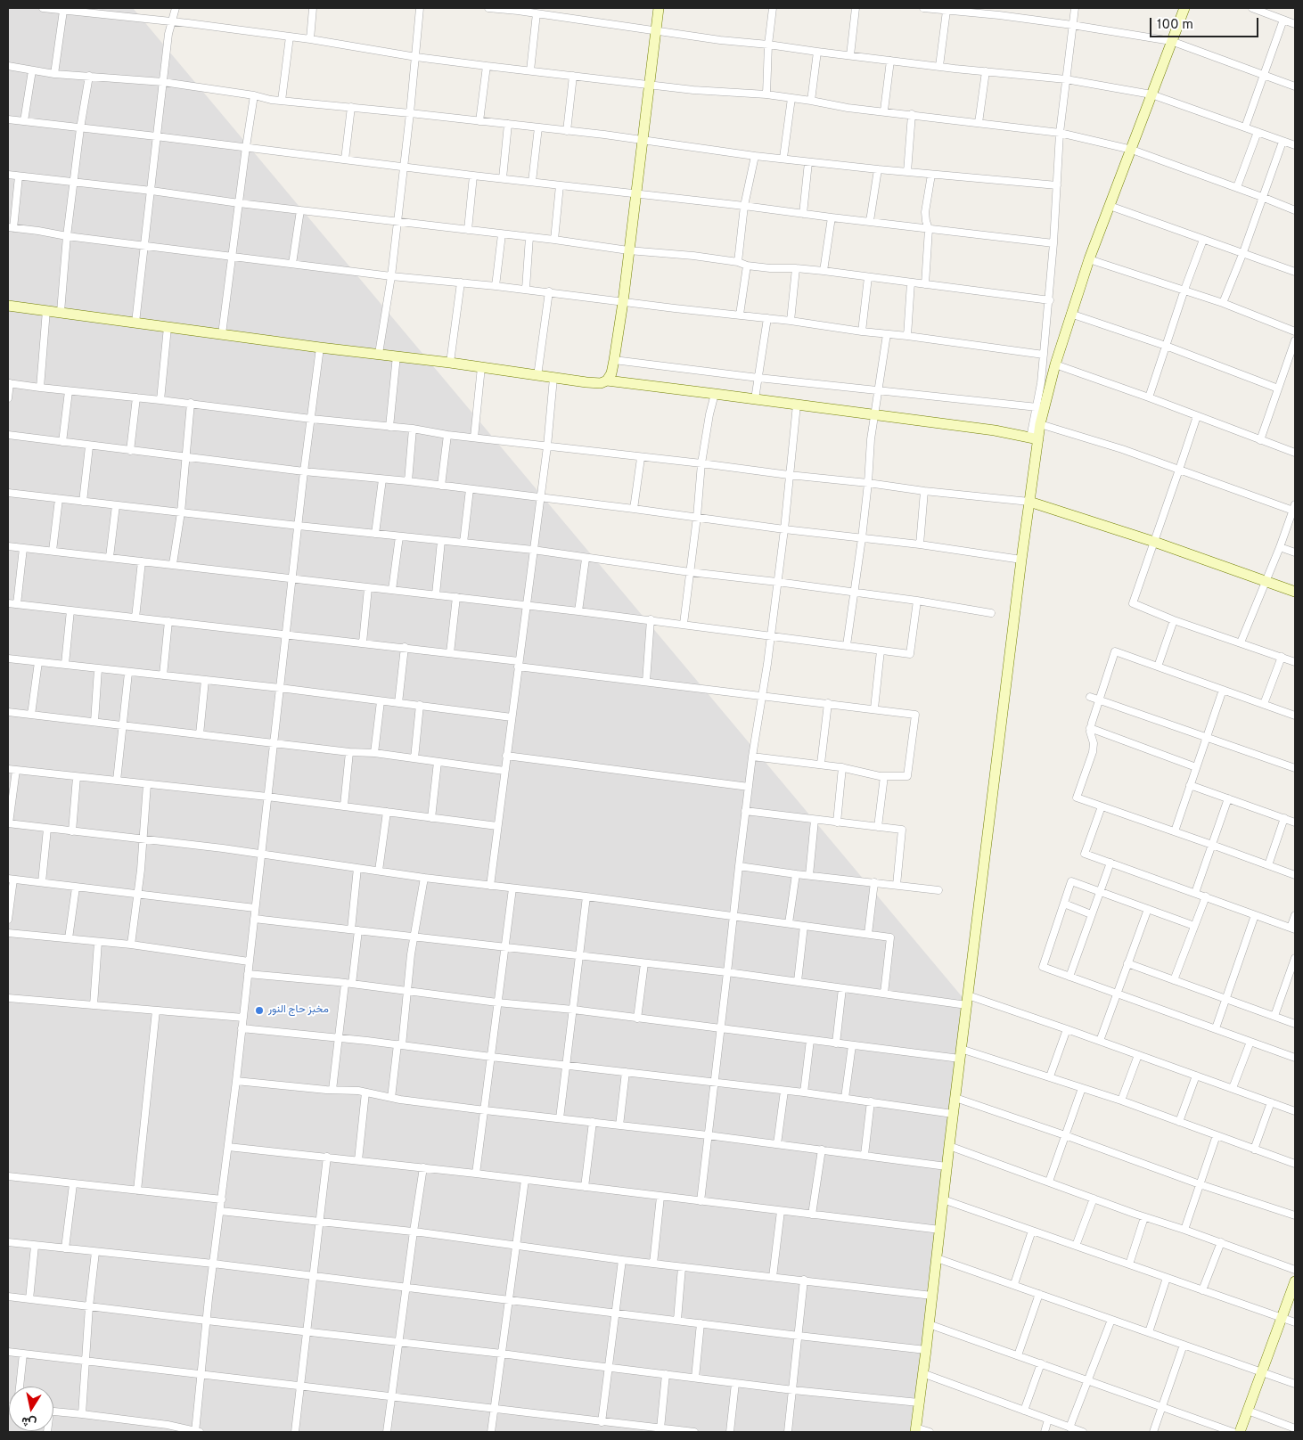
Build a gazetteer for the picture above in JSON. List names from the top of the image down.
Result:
{
  "places": ["مخبز حاج النور"],
  "scale_bar": "100 m",
  "north": "bottom"
}
